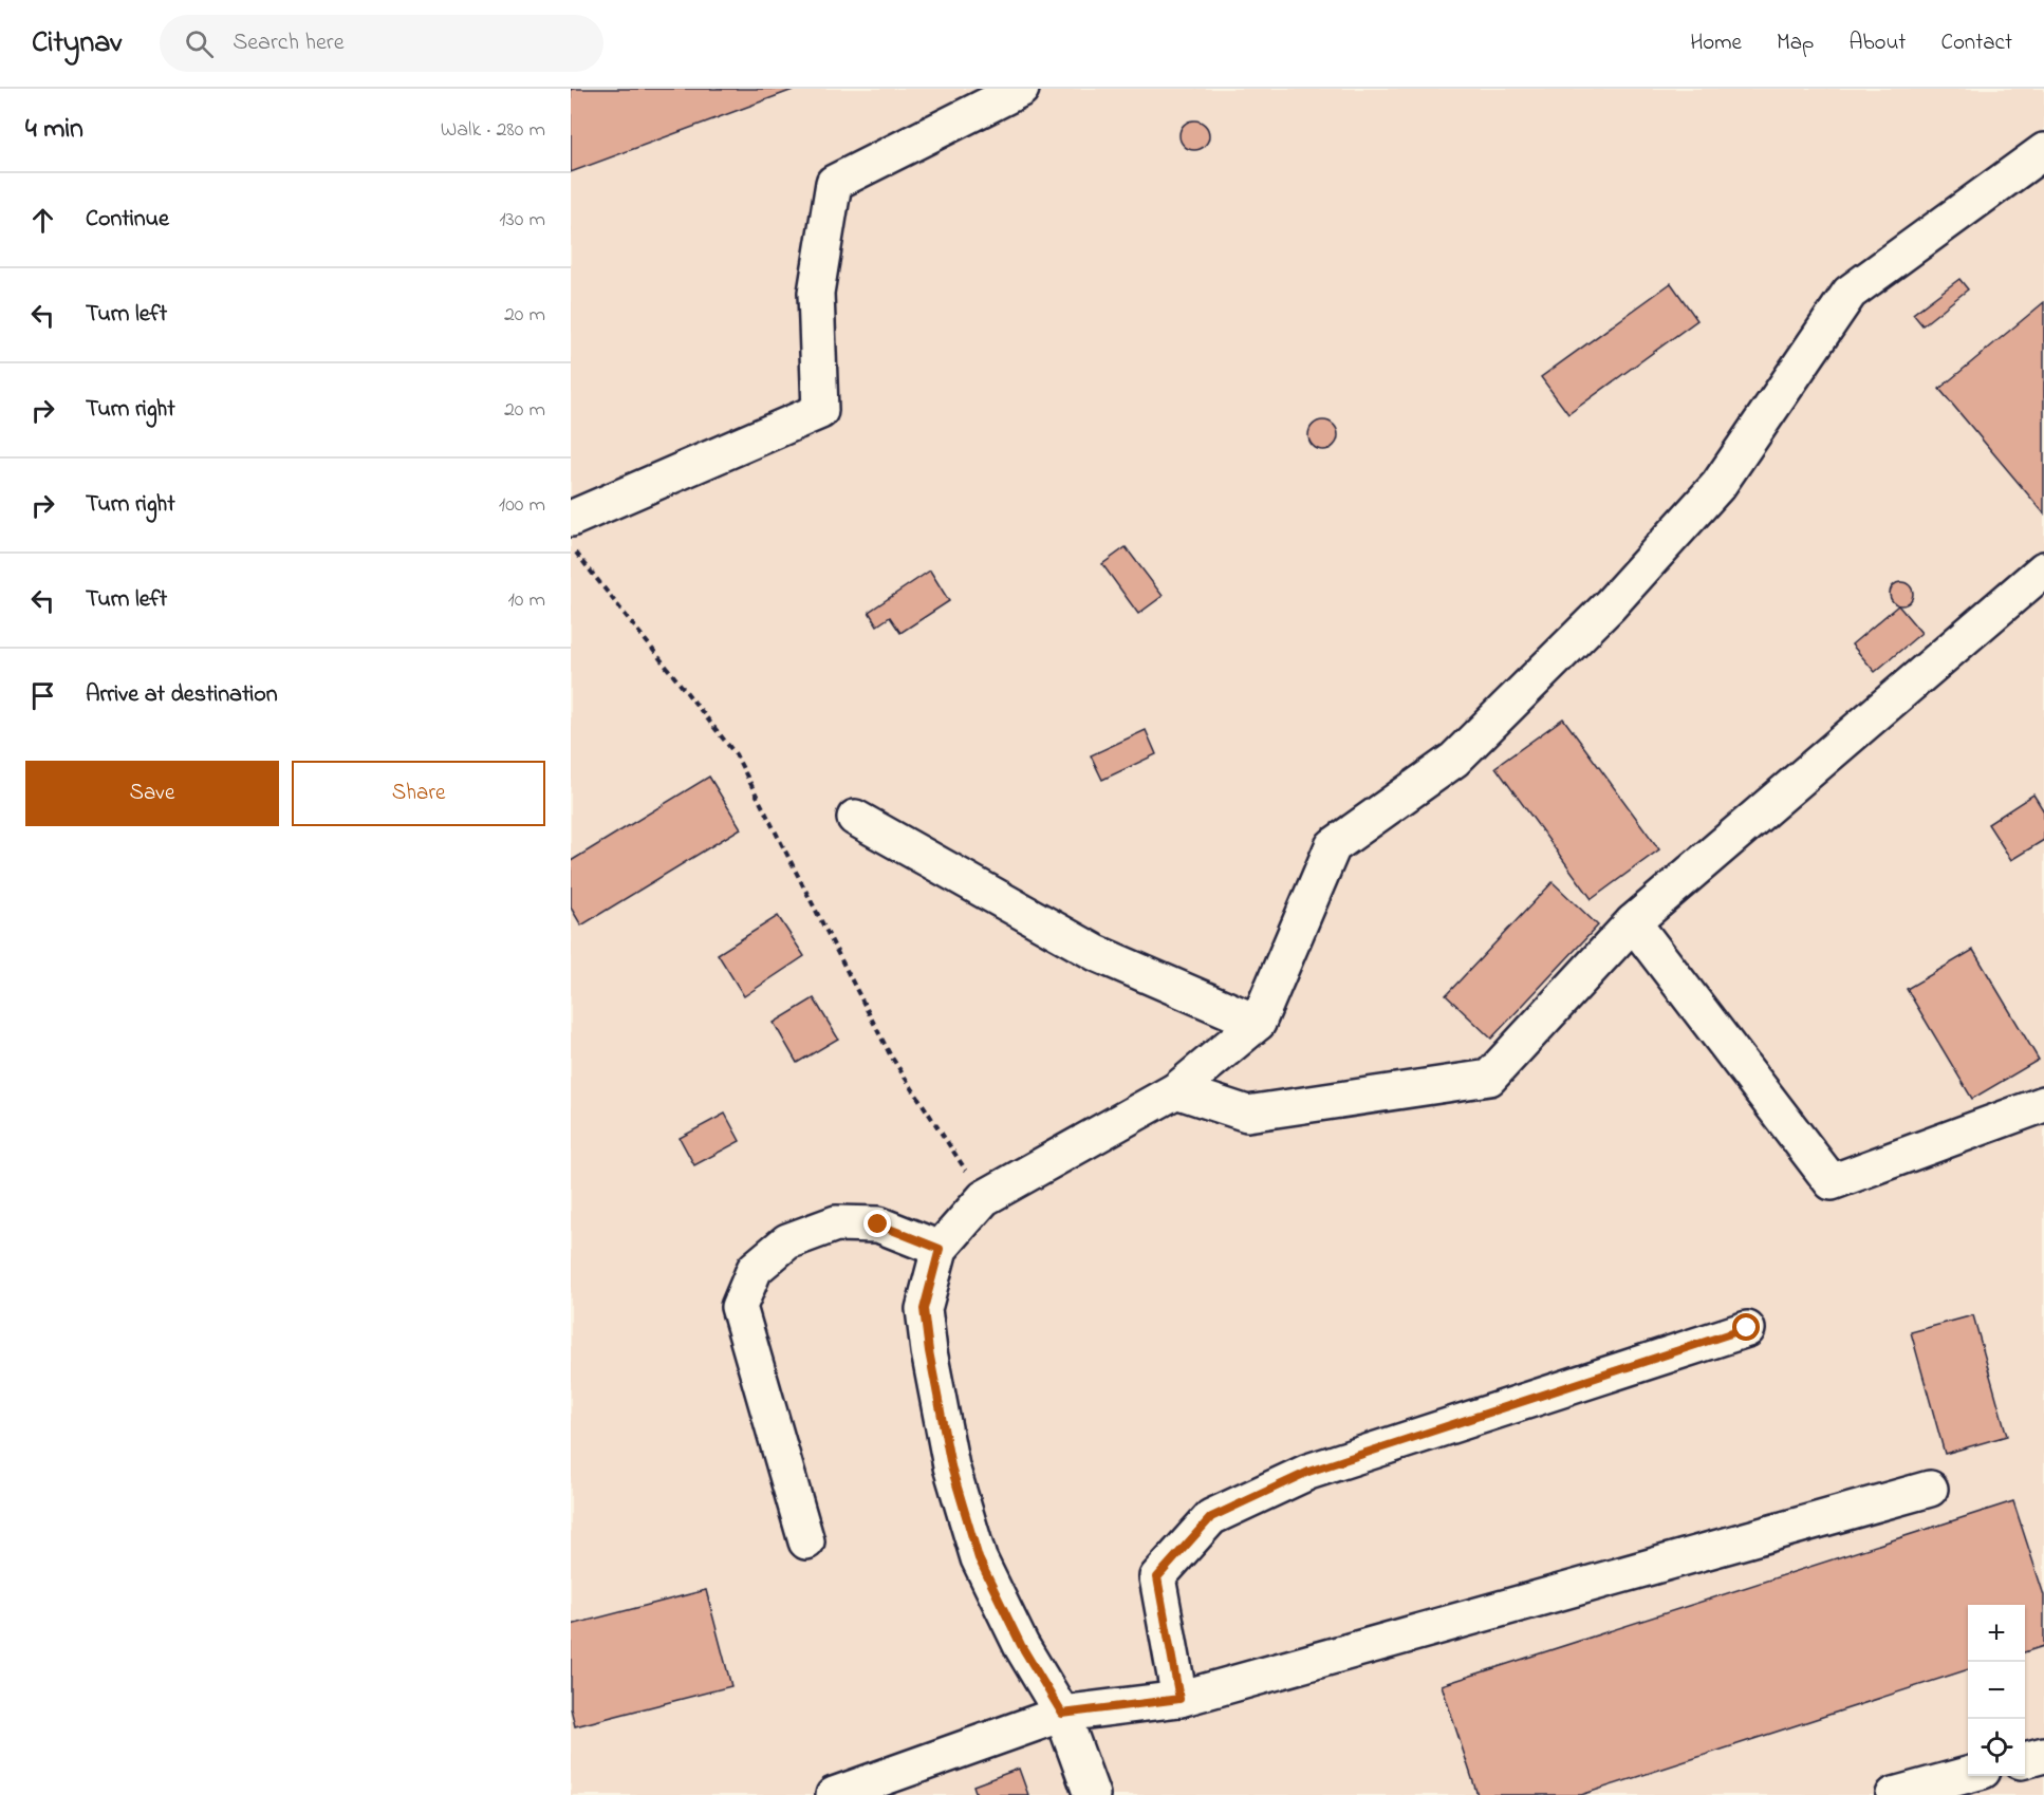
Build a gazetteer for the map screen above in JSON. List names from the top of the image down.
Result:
{
  "page": {
    "header": "Citynav",
    "search": "Search here",
    "nav": [
      "Home",
      "Map",
      "About",
      "Contact"
    ],
    "heading": ["4 min", "Walk · 280 m"],
    "list": [
      ["Continue", "130 m"],
      ["Turn left", "20 m"],
      ["Turn right", "20 m"],
      ["Turn right", "100 m"],
      ["Turn left", "10 m"],
      "Arrive at destination"
    ],
    "buttons": ["Save", "Share"],
    "map_buttons": ["+", "−"]
  }
}
